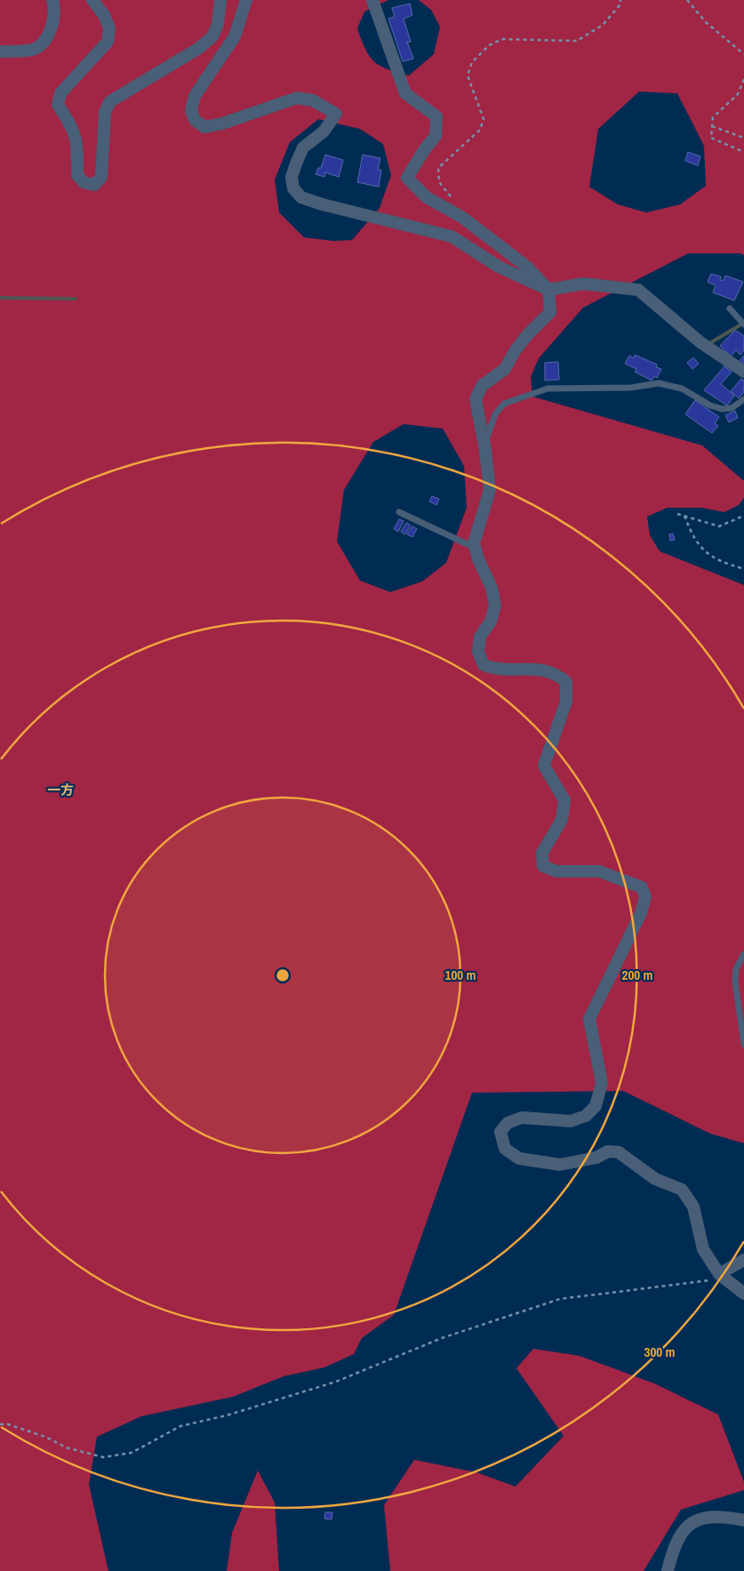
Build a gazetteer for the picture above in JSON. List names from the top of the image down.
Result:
{
  "districts": ["一方"],
  "rings": ["100 m", "200 m", "300 m"]
}
